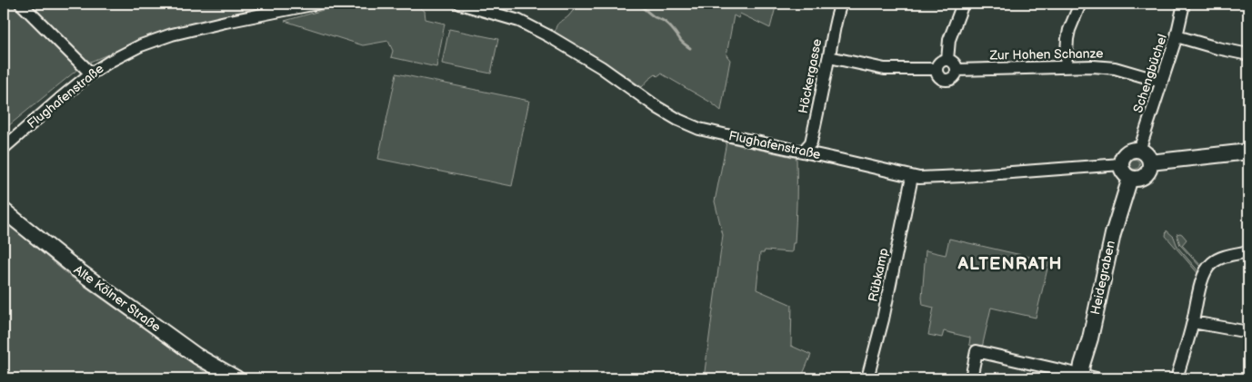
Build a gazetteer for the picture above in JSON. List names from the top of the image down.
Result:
{
  "streets": {
    "main road": ["Heidegraben", "Alte Kölner Straße"],
    "street": [
      "Zur Hohen Schanze",
      "Schengbüchel",
      "Höckergasse",
      "Flughafenstraße",
      "Rübkamp"
    ]
  },
  "crossings": [
    ["Zur Hohen Schanze", "Schengbüchel"],
    ["Zur Hohen Schanze", "Höckergasse"],
    ["Schengbüchel", "Flughafenstraße"],
    ["Schengbüchel", "Heidegraben"],
    ["Höckergasse", "Flughafenstraße"],
    ["Flughafenstraße", "Rübkamp"],
    ["Flughafenstraße", "Heidegraben"]
  ],
  "districts": ["ALTENRATH"]
}
